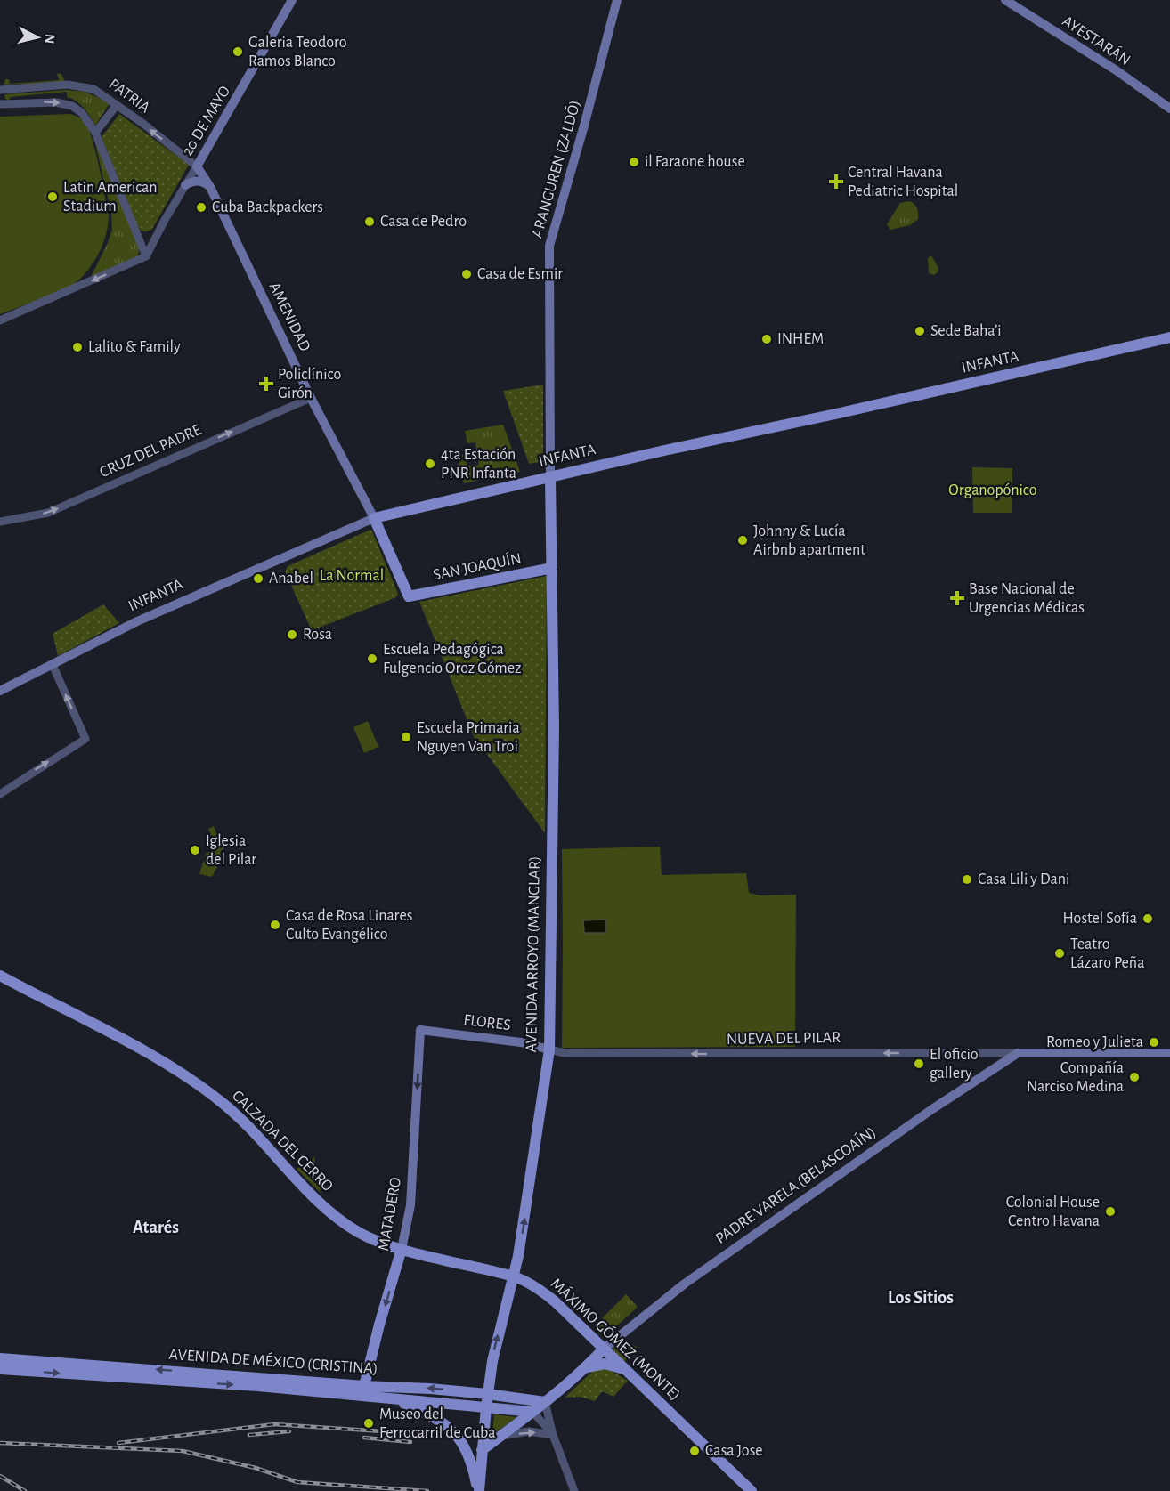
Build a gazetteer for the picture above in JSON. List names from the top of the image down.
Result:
{
  "streets": {
    "main road": [
      "AYESTARÁN",
      "20 DE MAYO",
      "ARANGUREN (ZALDÓ)",
      "AMENIDAD",
      "INFANTA",
      "SAN JOAQUÍN",
      "AVENIDA ARROYO (MANGLAR)",
      "FLORES",
      "CALZADA DEL CERRO",
      "PADRE VARELA (BELASCOAÍN)",
      "MATADERO",
      "MÁXIMO GÓMEZ (MONTE)",
      "AVENIDA DE MÉXICO (CRISTINA)"
    ],
    "street": ["PATRIA", "CRUZ DEL PADRE", "NUEVA DEL PILAR"]
  },
  "crossings": [
    ["PATRIA", "20 DE MAYO"],
    ["PATRIA", "AMENIDAD"],
    ["20 DE MAYO", "AMENIDAD"],
    ["ARANGUREN (ZALDÓ)", "INFANTA"],
    ["ARANGUREN (ZALDÓ)", "AVENIDA ARROYO (MANGLAR)"],
    ["AMENIDAD", "INFANTA"],
    ["AMENIDAD", "CRUZ DEL PADRE"],
    ["AMENIDAD", "SAN JOAQUÍN"],
    ["INFANTA", "AVENIDA ARROYO (MANGLAR)"],
    ["SAN JOAQUÍN", "AVENIDA ARROYO (MANGLAR)"],
    ["AVENIDA ARROYO (MANGLAR)", "FLORES"],
    ["AVENIDA ARROYO (MANGLAR)", "NUEVA DEL PILAR"],
    ["AVENIDA ARROYO (MANGLAR)", "PADRE VARELA (BELASCOAÍN)"],
    ["AVENIDA ARROYO (MANGLAR)", "MÁXIMO GÓMEZ (MONTE)"],
    ["AVENIDA ARROYO (MANGLAR)", "AVENIDA DE MÉXICO (CRISTINA)"],
    ["FLORES", "NUEVA DEL PILAR"],
    ["FLORES", "MATADERO"],
    ["NUEVA DEL PILAR", "PADRE VARELA (BELASCOAÍN)"],
    ["CALZADA DEL CERRO", "MATADERO"],
    ["CALZADA DEL CERRO", "MÁXIMO GÓMEZ (MONTE)"],
    ["PADRE VARELA (BELASCOAÍN)", "MÁXIMO GÓMEZ (MONTE)"],
    ["PADRE VARELA (BELASCOAÍN)", "AVENIDA DE MÉXICO (CRISTINA)"],
    ["MATADERO", "MÁXIMO GÓMEZ (MONTE)"],
    ["MATADERO", "AVENIDA DE MÉXICO (CRISTINA)"]
  ],
  "one_way": [
    "PATRIA",
    "CRUZ DEL PADRE",
    "NUEVA DEL PILAR",
    "MATADERO"
  ],
  "districts": ["Atarés", "Los Sitios"],
  "parks": ["Organopónico", "La Normal"],
  "places": {
    "other": [
      "Galeria Teodoro Ramos Blanco",
      "il Faraone house",
      "Latin American Stadium",
      "Cuba Backpackers",
      "Casa de Pedro",
      "Casa de Esmir",
      "Sede Baha’i",
      "INHEM",
      "Lalito & Family",
      "4ta Estación PNR Infanta",
      "Johnny & Lucía Airbnb apartment",
      "Anabel",
      "Rosa",
      "Escuela Pedagógica Fulgencio Oroz Gómez",
      "Escuela Primaria Nguyen Van Troi",
      "Iglesia del Pilar",
      "Casa Lili y Dani",
      "Hostel Sofía",
      "Casa de Rosa Linares Culto Evangélico",
      "Teatro Lázaro Peña",
      "Romeo y Julieta",
      "El oficio gallery",
      "Compañía Narciso Medina",
      "Colonial House Centro Havana",
      "Museo del Ferrocarril de Cuba",
      "Casa Jose"
    ],
    "health": ["Central Havana Pediatric Hospital", "Policlínico Girón", "Base Nacional de Urgencias Médicas"]
  },
  "north": "right"
}
